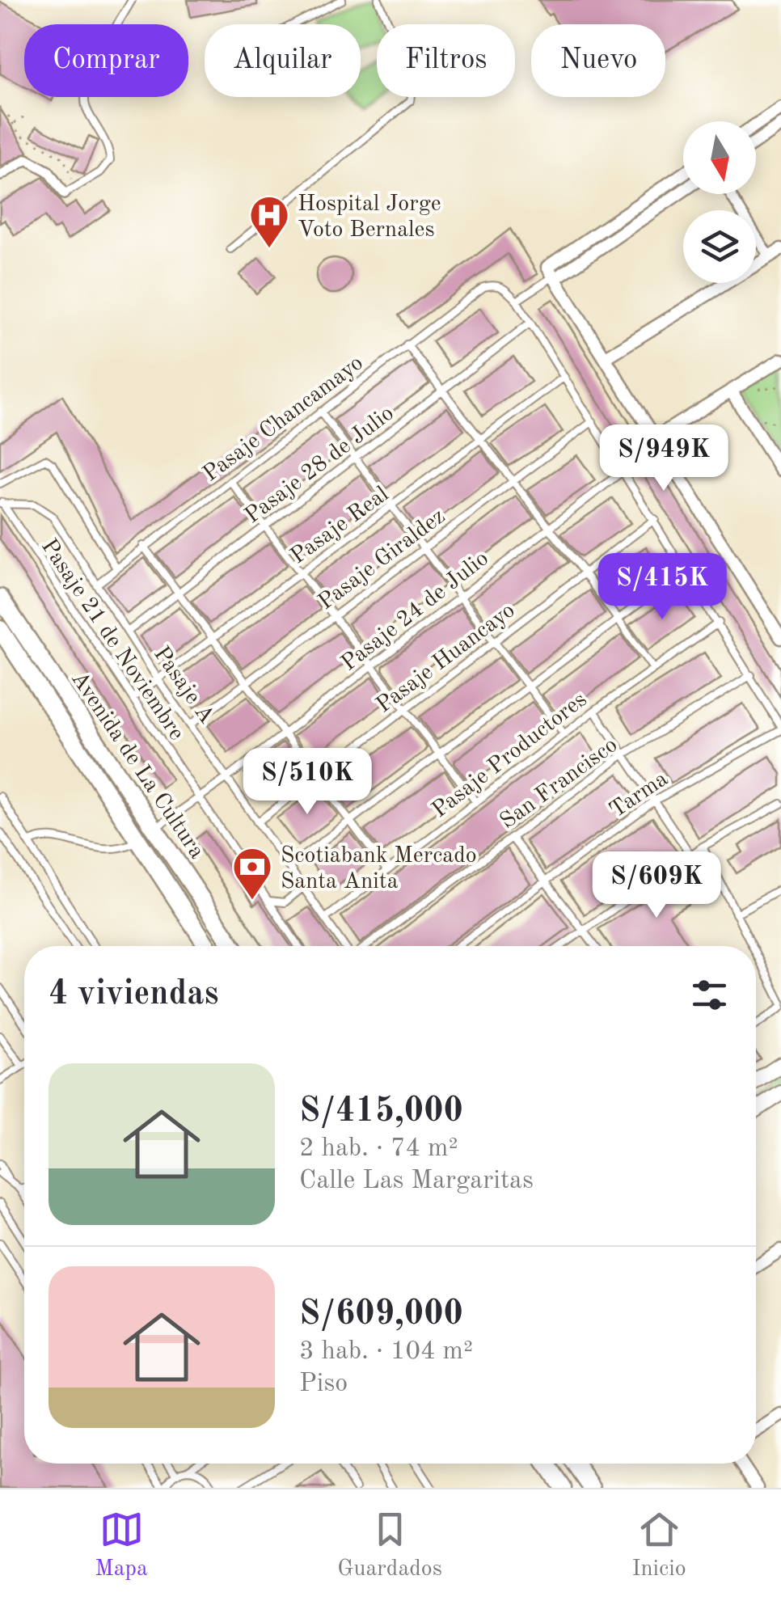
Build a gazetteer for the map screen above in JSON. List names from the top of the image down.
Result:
{
  "streets": {
    "main road": ["Avenida de La Cultura"],
    "lane": [
      "Pasaje Chancamayo",
      "Pasaje 28 de Julio",
      "Pasaje Real",
      "Pasaje Giraldez",
      "Pasaje 24 de Julio",
      "Pasaje 21 de Noviembre",
      "Pasaje Huancayo",
      "Pasaje A",
      "Pasaje Productores",
      "San Francisco",
      "Tarma"
    ]
  },
  "crossings": [
    ["Pasaje Chancamayo", "Pasaje A"],
    ["Pasaje 28 de Julio", "Pasaje A"],
    ["Pasaje Real", "Pasaje 21 de Noviembre"],
    ["Pasaje Real", "Pasaje A"],
    ["Pasaje Giraldez", "Pasaje A"],
    ["Pasaje 24 de Julio", "Pasaje 21 de Noviembre"],
    ["Pasaje 24 de Julio", "Pasaje A"],
    ["Pasaje 24 de Julio", "Avenida de La Cultura"],
    ["Pasaje 21 de Noviembre", "Pasaje A"],
    ["Pasaje Huancayo", "Pasaje A"],
    ["Pasaje A", "Pasaje Productores"]
  ],
  "places": {
    "hospital": ["Hospital Jorge Voto Bernales"],
    "bank": ["Scotiabank Mercado Santa Anita"]
  },
  "north": "bottom",
  "page": {
    "chip": [
      "Comprar",
      "Alquilar",
      "Filtros",
      "Nuevo"
    ],
    "price": [
      "S/949K",
      "S/415K",
      "S/510K",
      "S/609K"
    ],
    "heading": "4 viviendas",
    "list": [
      {
        "name": "S/415,000",
        "note": "2 hab. · 74 m² · Calle Las Margaritas"
      },
      {
        "name": "S/609,000",
        "note": "3 hab. · 104 m² · Piso"
      }
    ],
    "tabs": ["Mapa", "Guardados", "Inicio"]
  }
}
